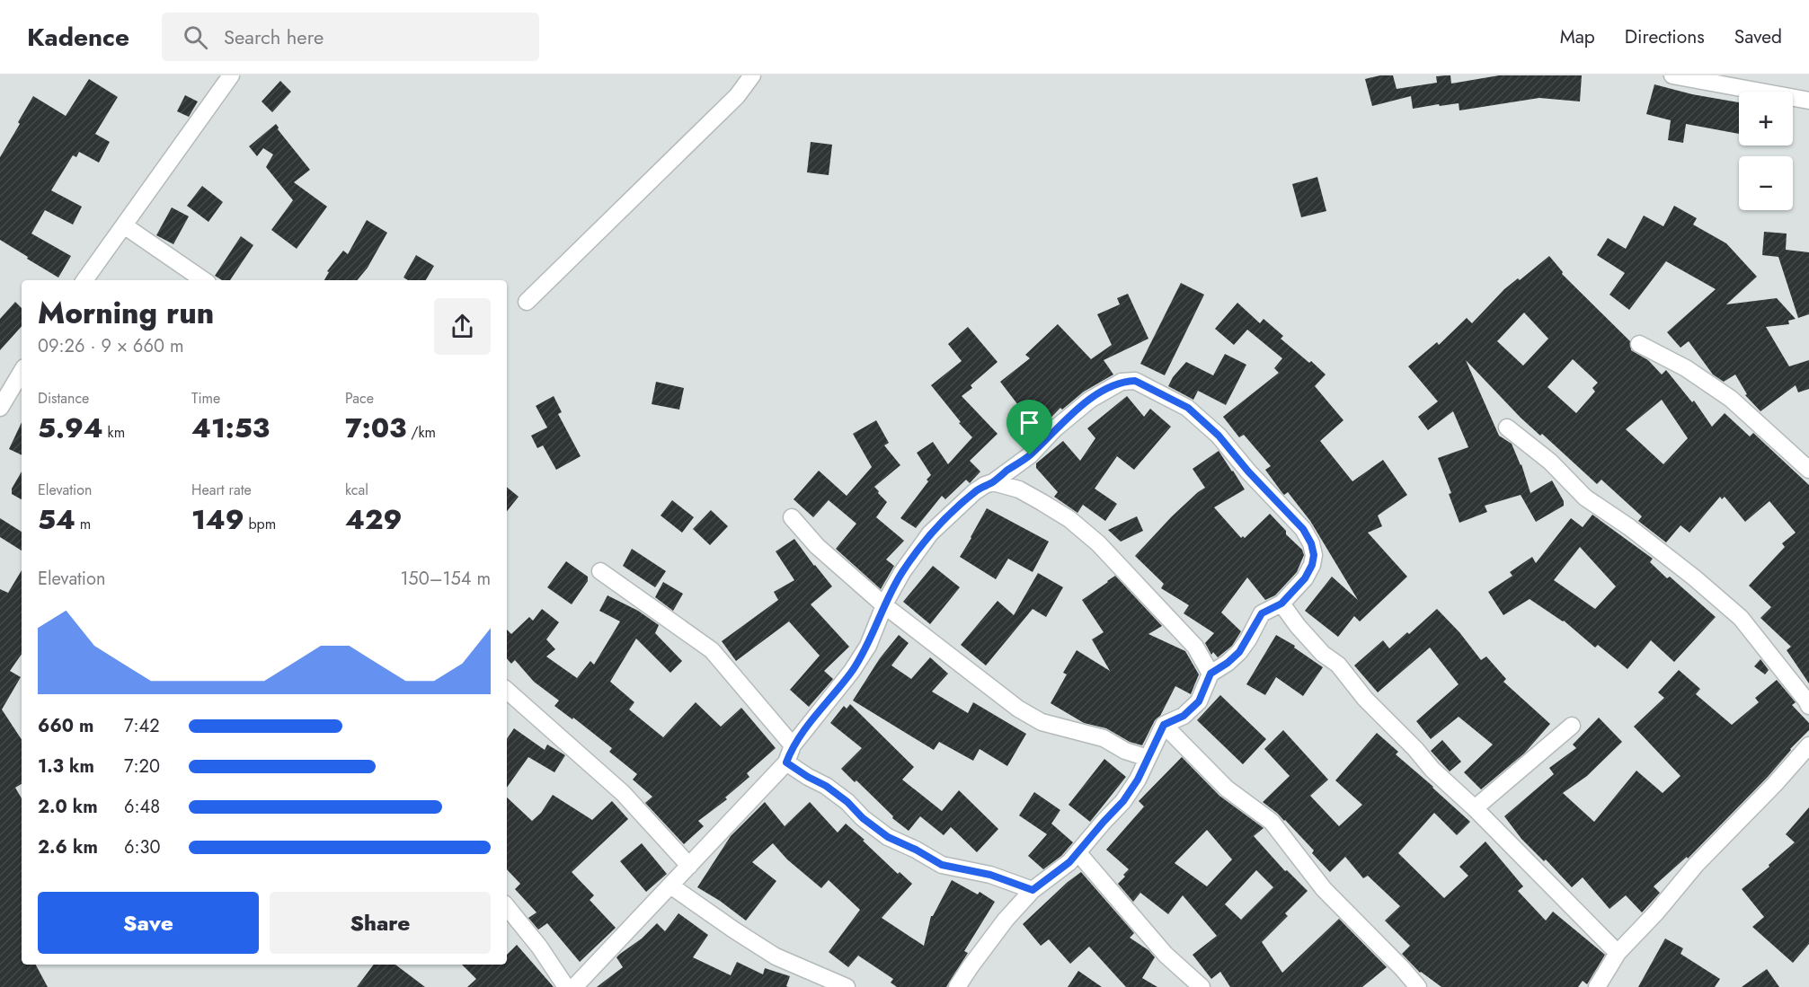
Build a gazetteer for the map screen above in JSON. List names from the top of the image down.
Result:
{
  "page": {
    "header": "Kadence",
    "search": "Search here",
    "nav": ["Map", "Directions", "Saved"],
    "map_buttons": ["+", "−"],
    "heading": ["Morning run", "09:26 · 9 × 660 m"],
    "stats": [
      ["Distance", "5.94 km"],
      ["Time", "41:53"],
      ["Pace", "7:03 /km"],
      ["Elevation", "54 m"],
      ["Heart rate", "149 bpm"],
      ["kcal", "429"]
    ],
    "chart": ["Elevation", "150–154 m"],
    "list": [
      {
        "name": "660 m",
        "note": "7:42"
      },
      {
        "name": "1.3 km",
        "note": "7:20"
      },
      {
        "name": "2.0 km",
        "note": "6:48"
      },
      {
        "name": "2.6 km",
        "note": "6:30"
      }
    ],
    "buttons": ["Save", "Share"]
  }
}
